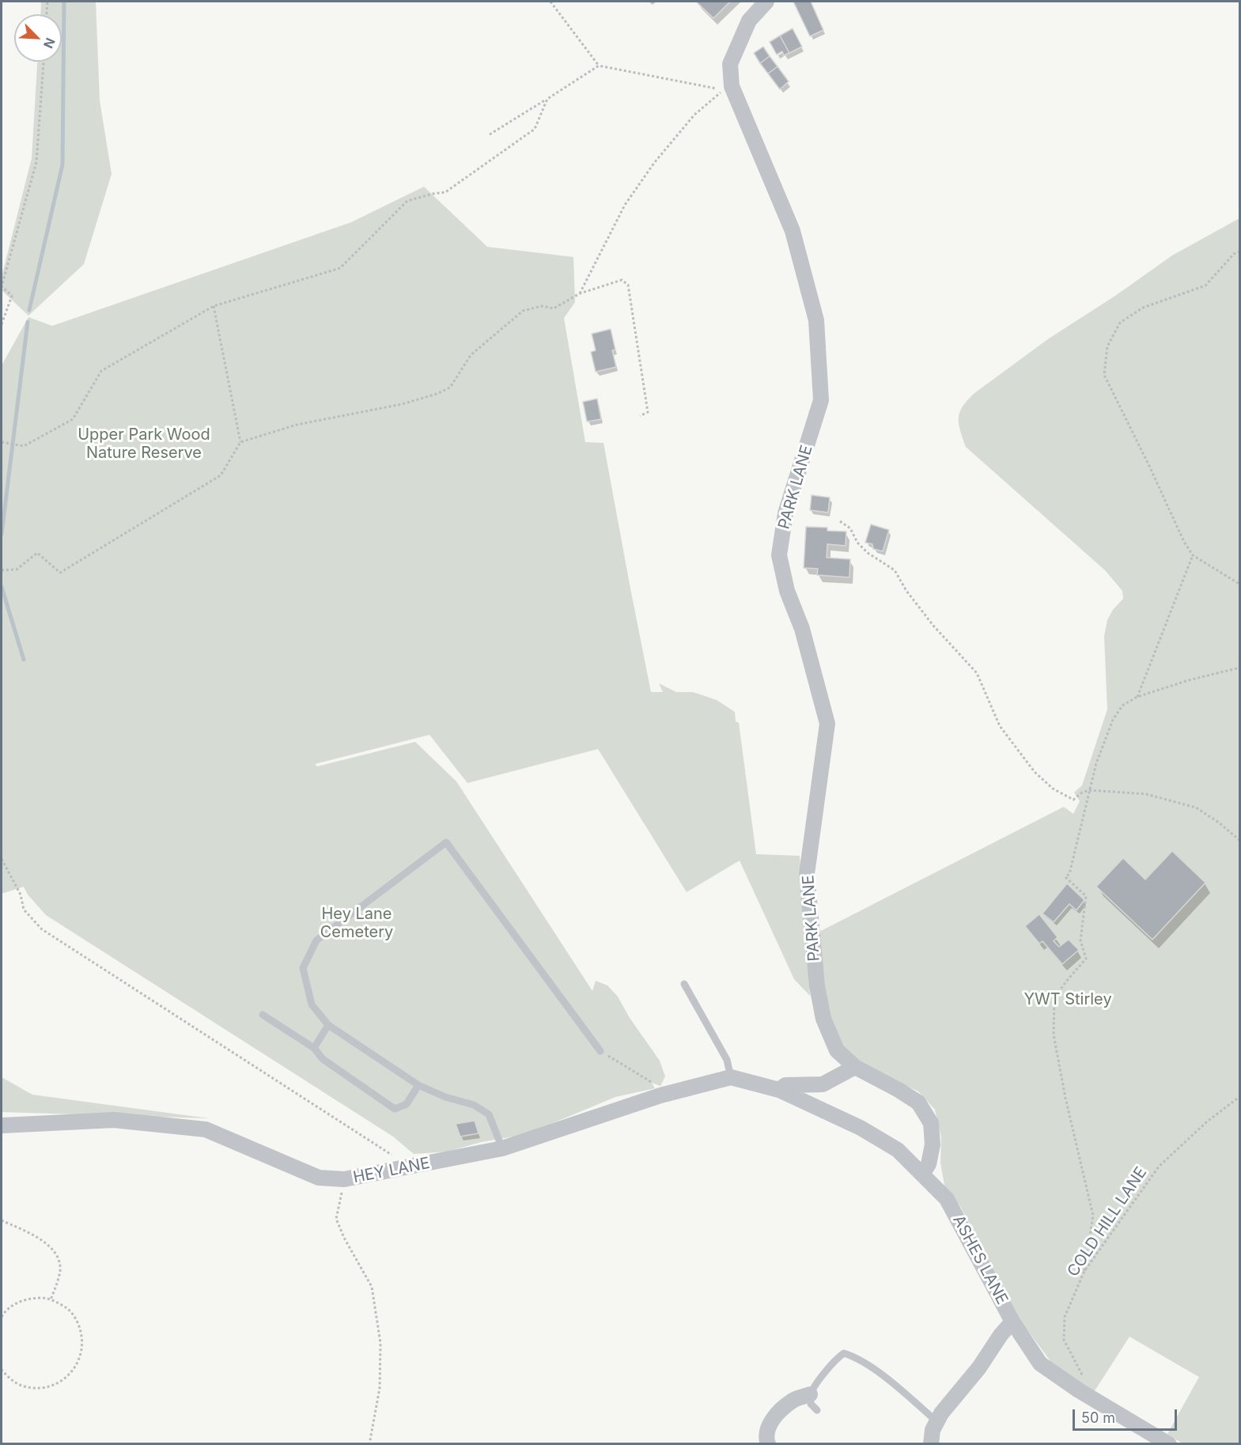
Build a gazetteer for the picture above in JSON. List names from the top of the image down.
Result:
{
  "streets": {
    "street": ["PARK LANE", "HEY LANE", "ASHES LANE"],
    "path": ["COLD HILL LANE"]
  },
  "crossings": [
    ["PARK LANE", "ASHES LANE"],
    ["HEY LANE", "ASHES LANE"],
    ["COLD HILL LANE", "ASHES LANE"]
  ],
  "parks": ["Upper Park Wood Nature Reserve", "Hey Lane Cemetery", "YWT Stirley"],
  "scale_bar": "50 m",
  "north": "bottom right"
}
